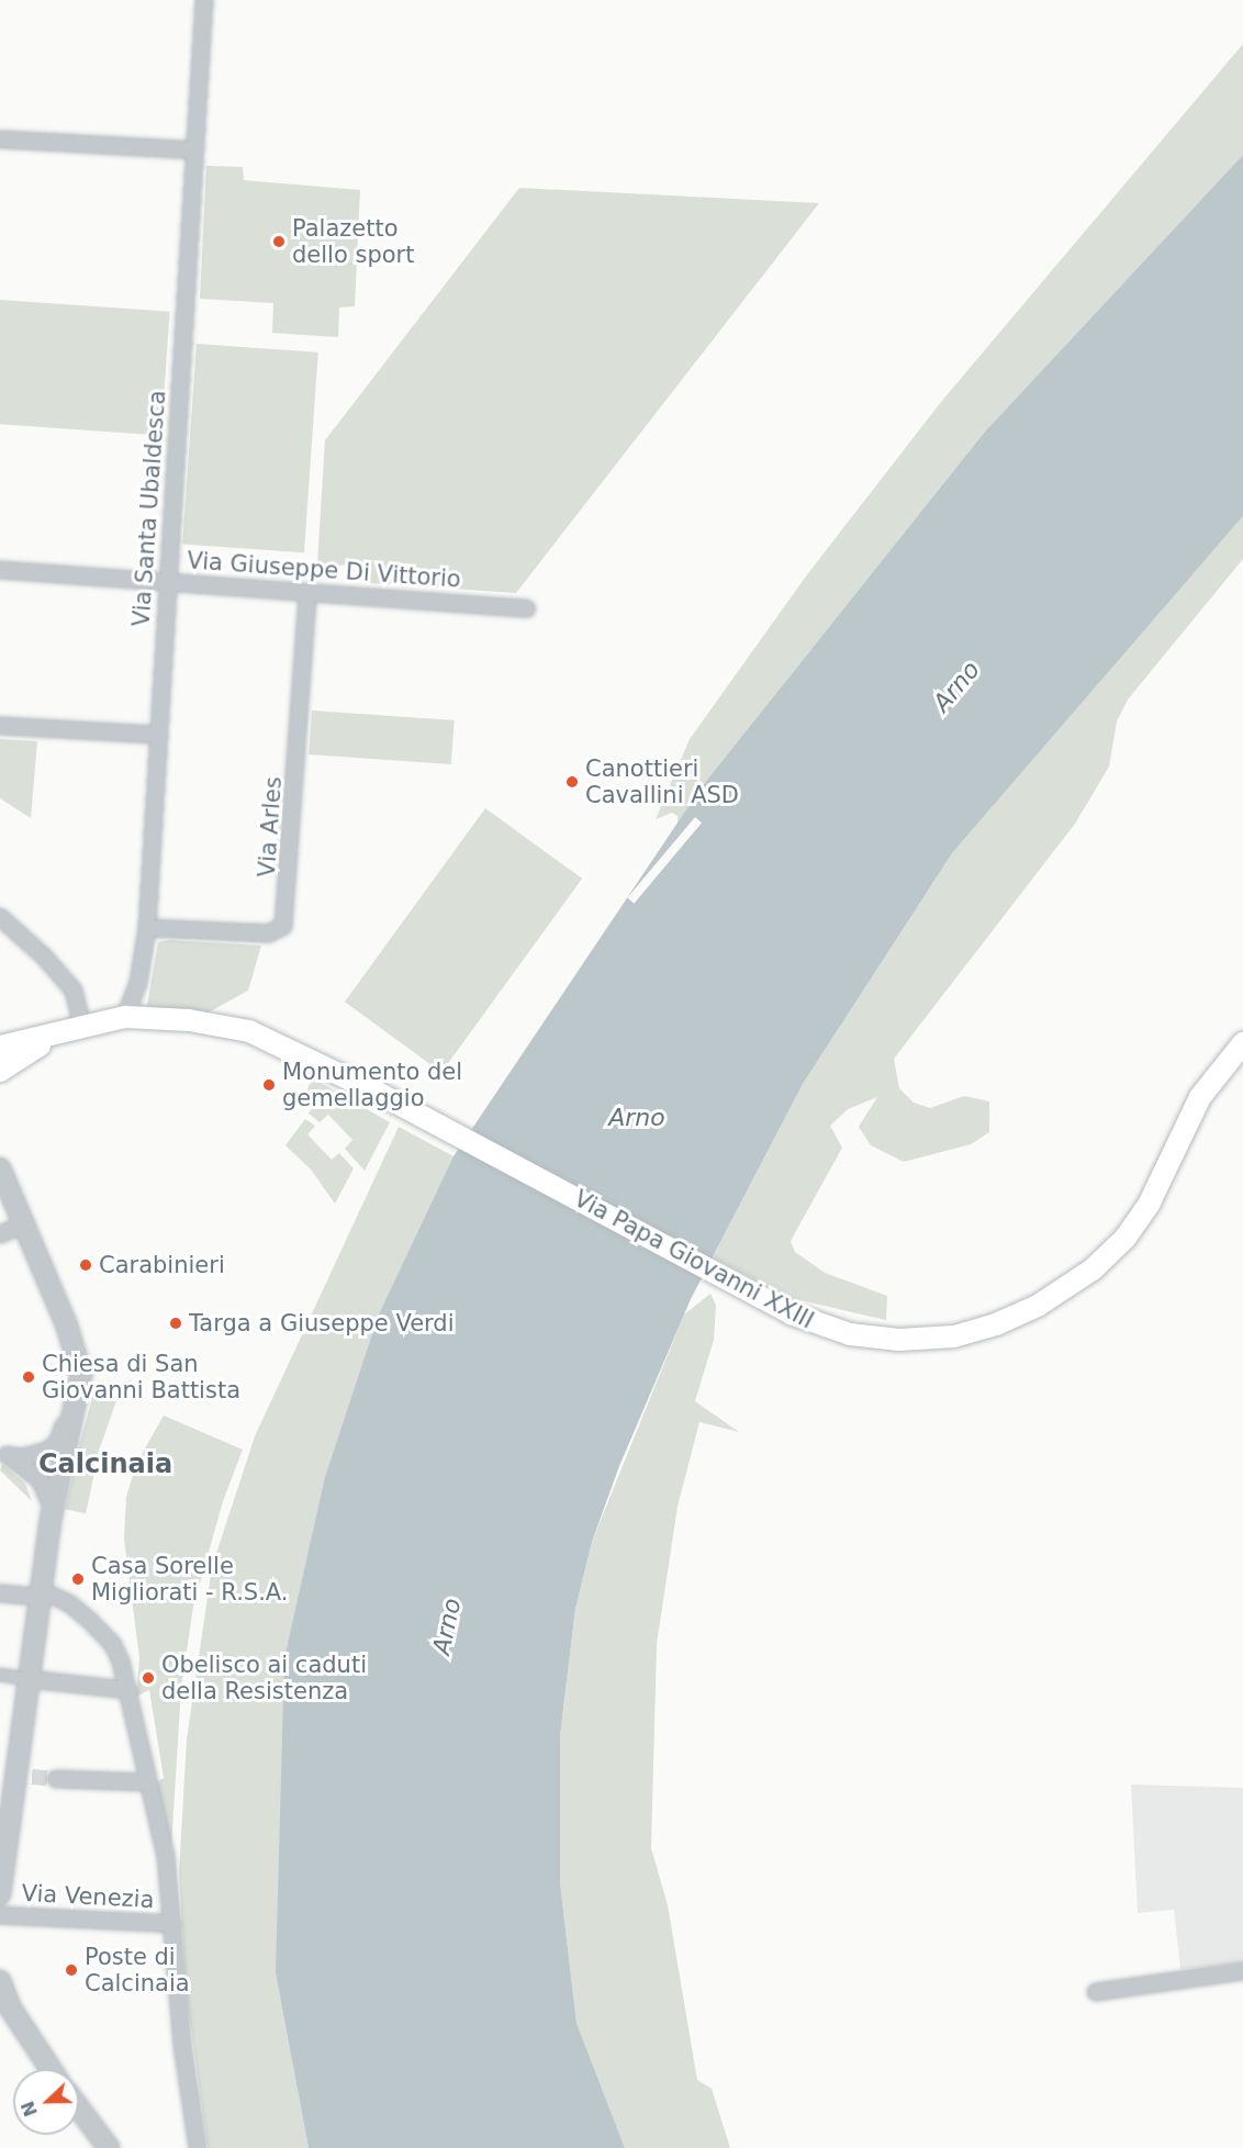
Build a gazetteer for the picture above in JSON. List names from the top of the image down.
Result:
{
  "streets": {
    "main road": ["Via Papa Giovanni XXIII"],
    "street": [
      "Via Santa Ubaldesca",
      "Via Giuseppe Di Vittorio",
      "Via Arles",
      "Via Venezia"
    ]
  },
  "crossings": [
    ["Via Santa Ubaldesca", "Via Giuseppe Di Vittorio"],
    ["Via Santa Ubaldesca", "Via Arles"],
    ["Via Santa Ubaldesca", "Via Papa Giovanni XXIII"],
    ["Via Giuseppe Di Vittorio", "Via Arles"]
  ],
  "districts": ["Calcinaia"],
  "water": ["Arno"],
  "places": [
    "Palazetto dello sport",
    "Canottieri Cavallini ASD",
    "Monumento del gemellaggio",
    "Carabinieri",
    "Targa a Giuseppe Verdi",
    "Chiesa di San Giovanni Battista",
    "Casa Sorelle Migliorati - R.S.A.",
    "Obelisco ai caduti della Resistenza",
    "Poste di Calcinaia"
  ],
  "north": "left"
}
